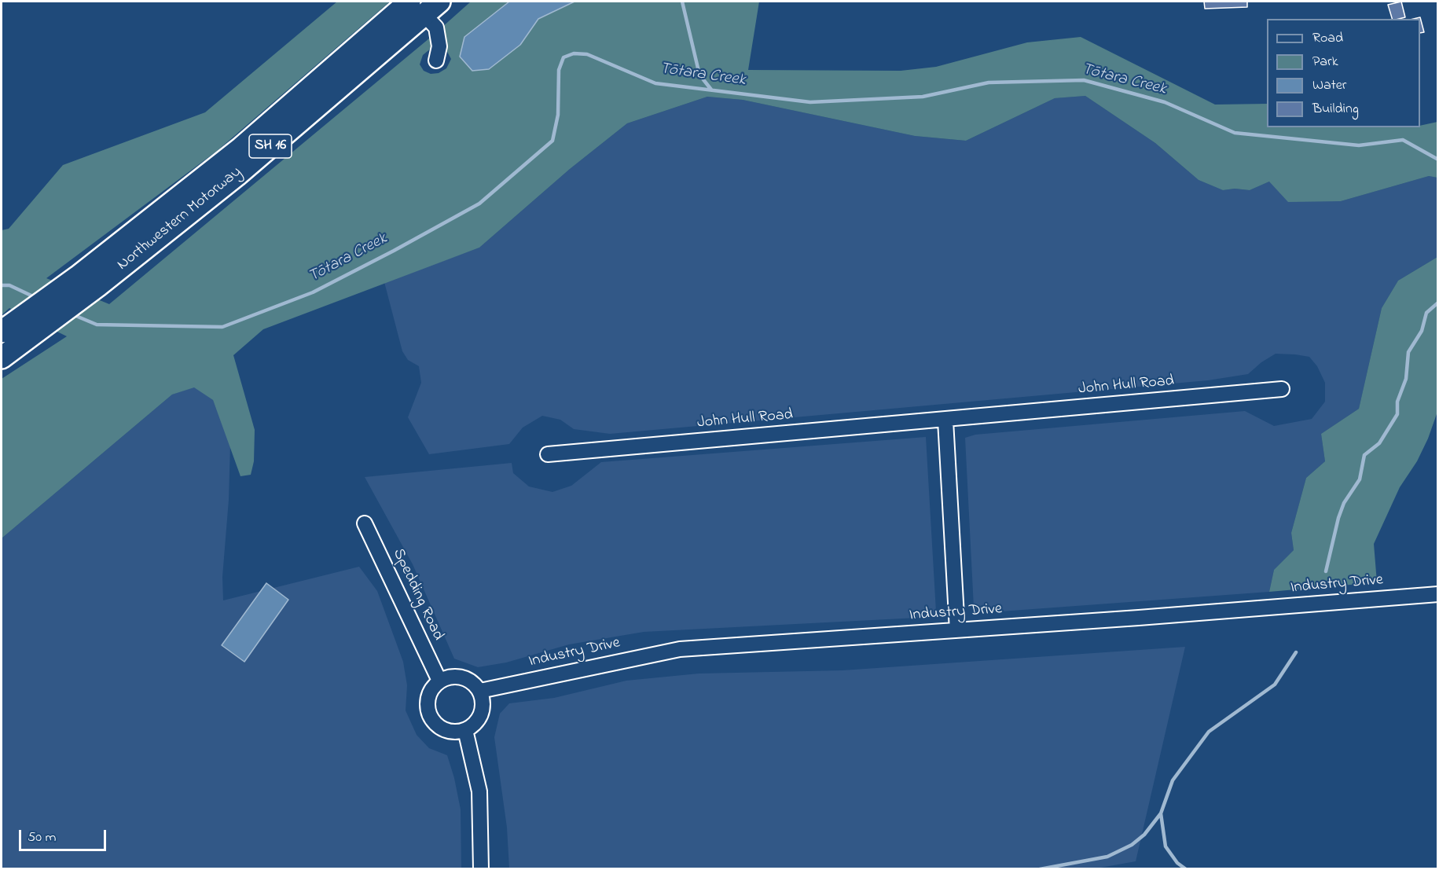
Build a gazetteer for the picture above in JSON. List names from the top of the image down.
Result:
{
  "streets": {
    "highway": ["SH 16", "Northwestern Motorway"],
    "street": ["John Hull Road", "Industry Drive", "Spedding Road"]
  },
  "crossings": [
    ["Industry Drive", "Spedding Road"]
  ],
  "water": ["Tōtara Creek"],
  "legend": [
    "Road",
    "Park",
    "Water",
    "Building"
  ],
  "scale_bar": "50 m"
}
